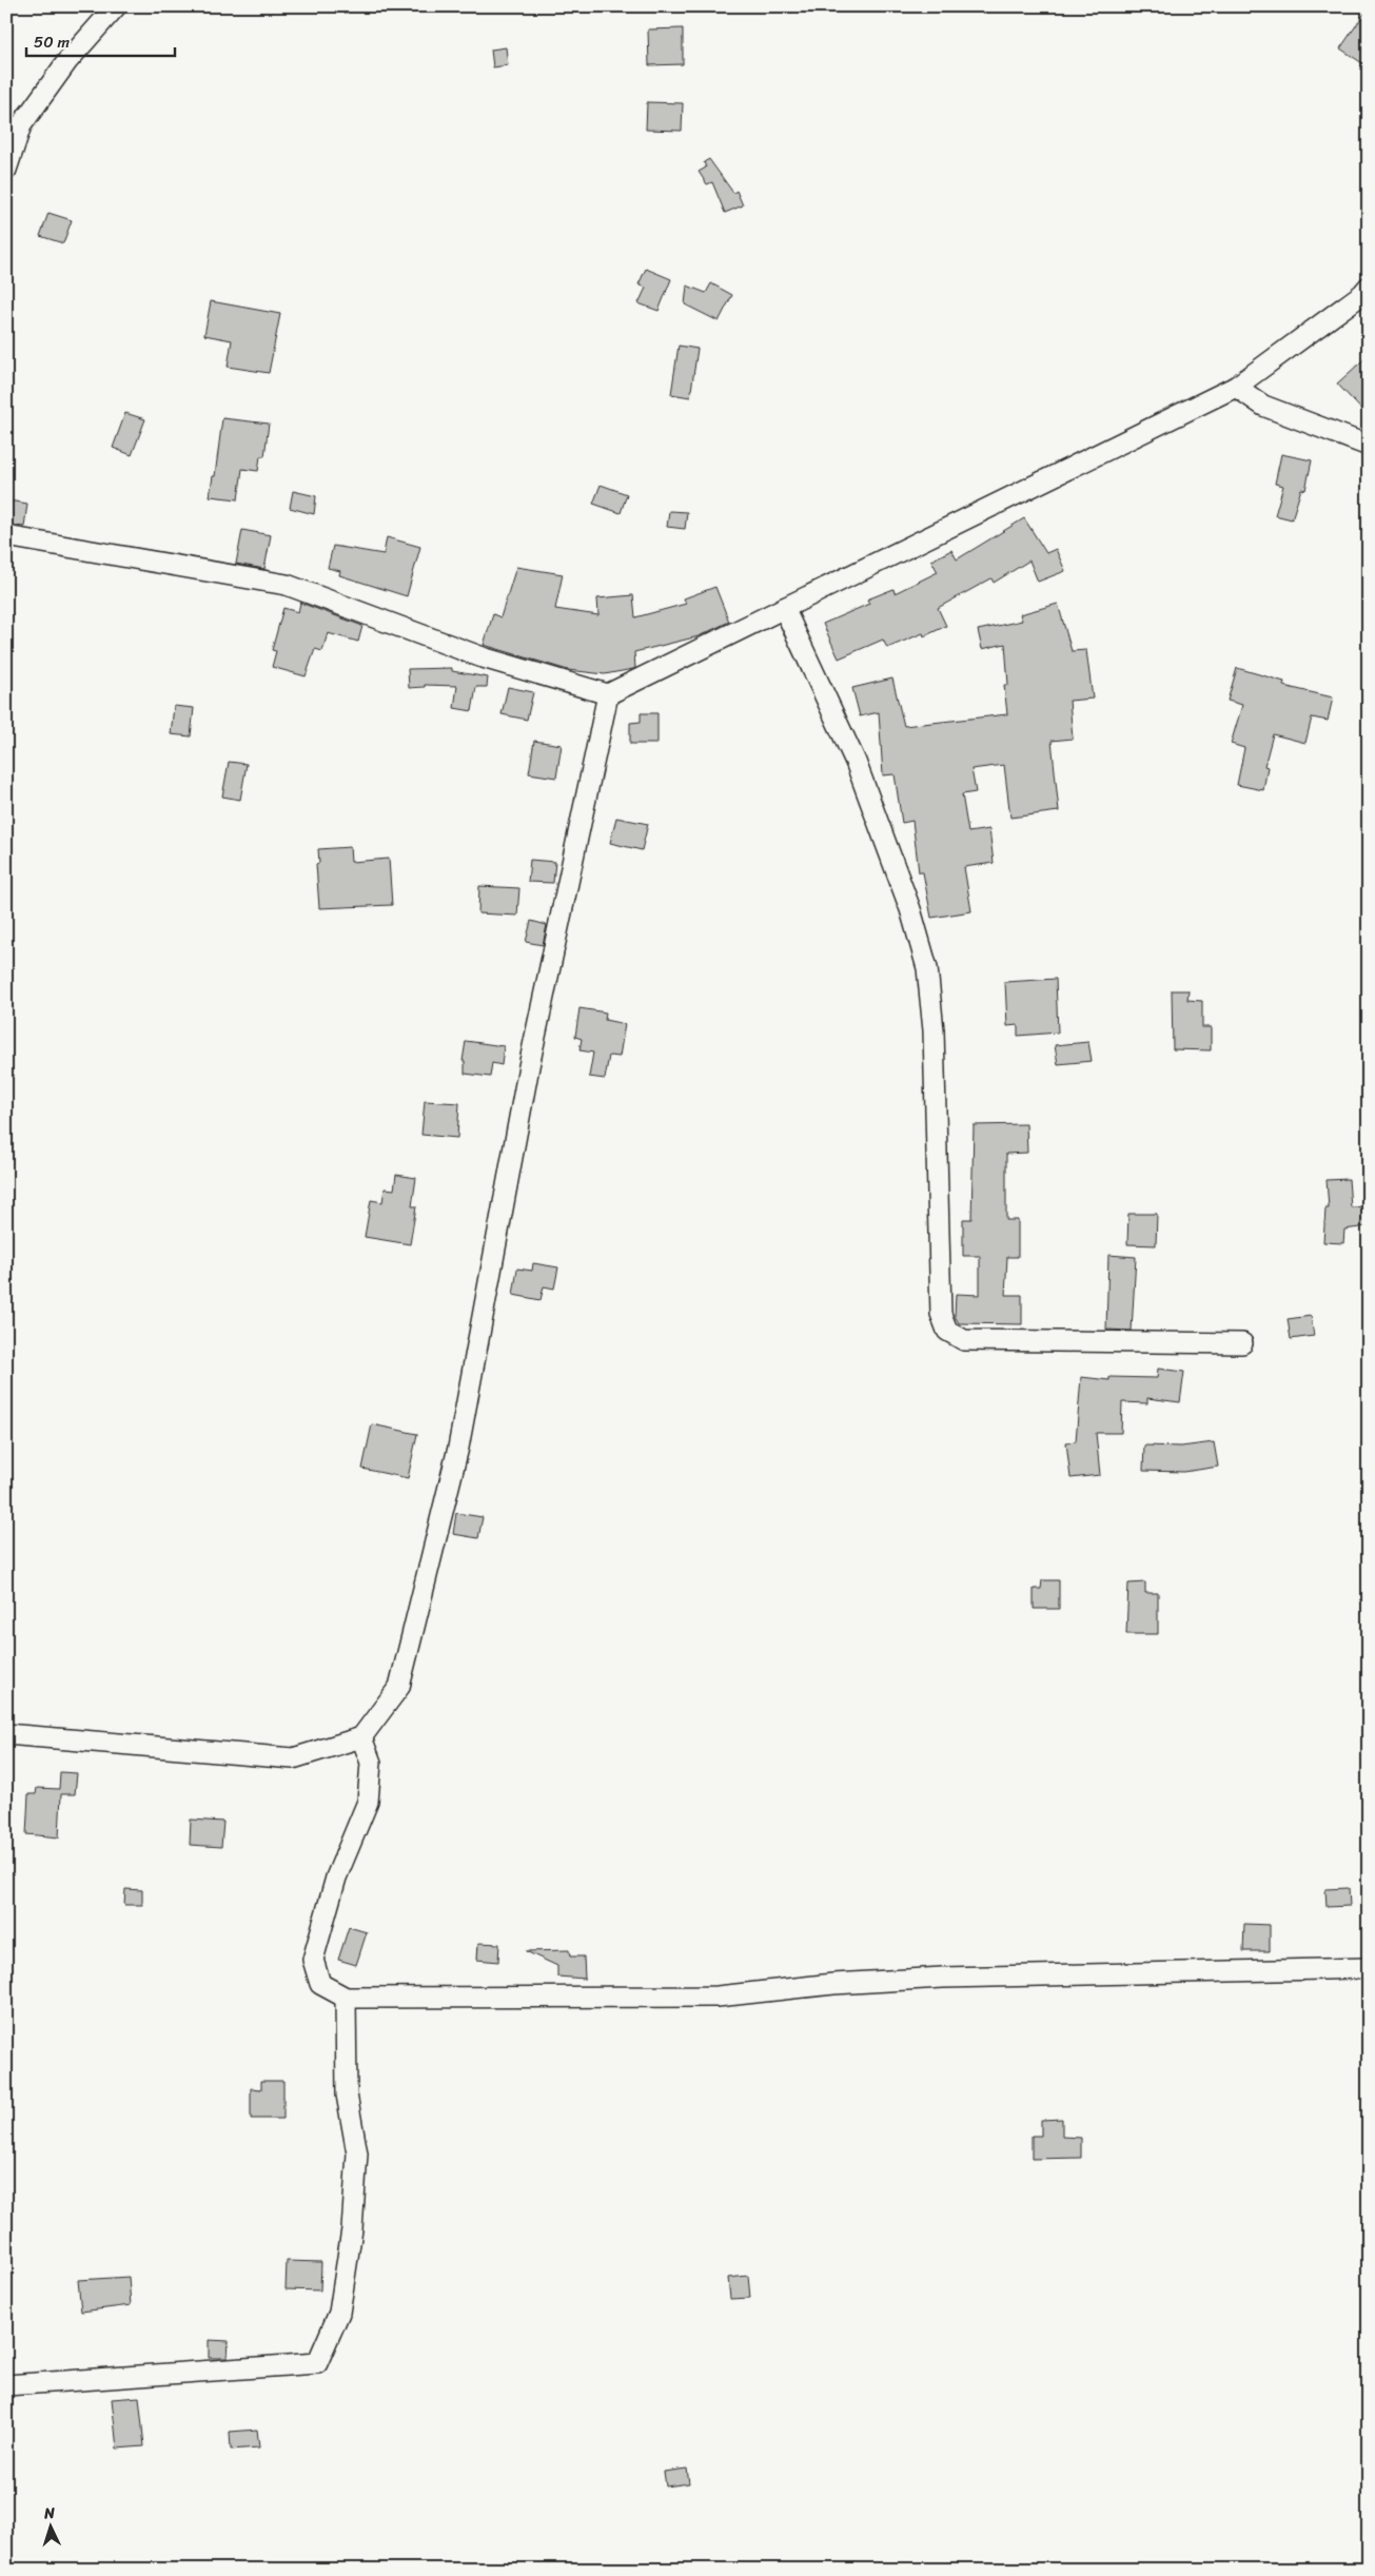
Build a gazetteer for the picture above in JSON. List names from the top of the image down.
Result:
{
  "scale_bar": "50 m",
  "north": "top"
}
